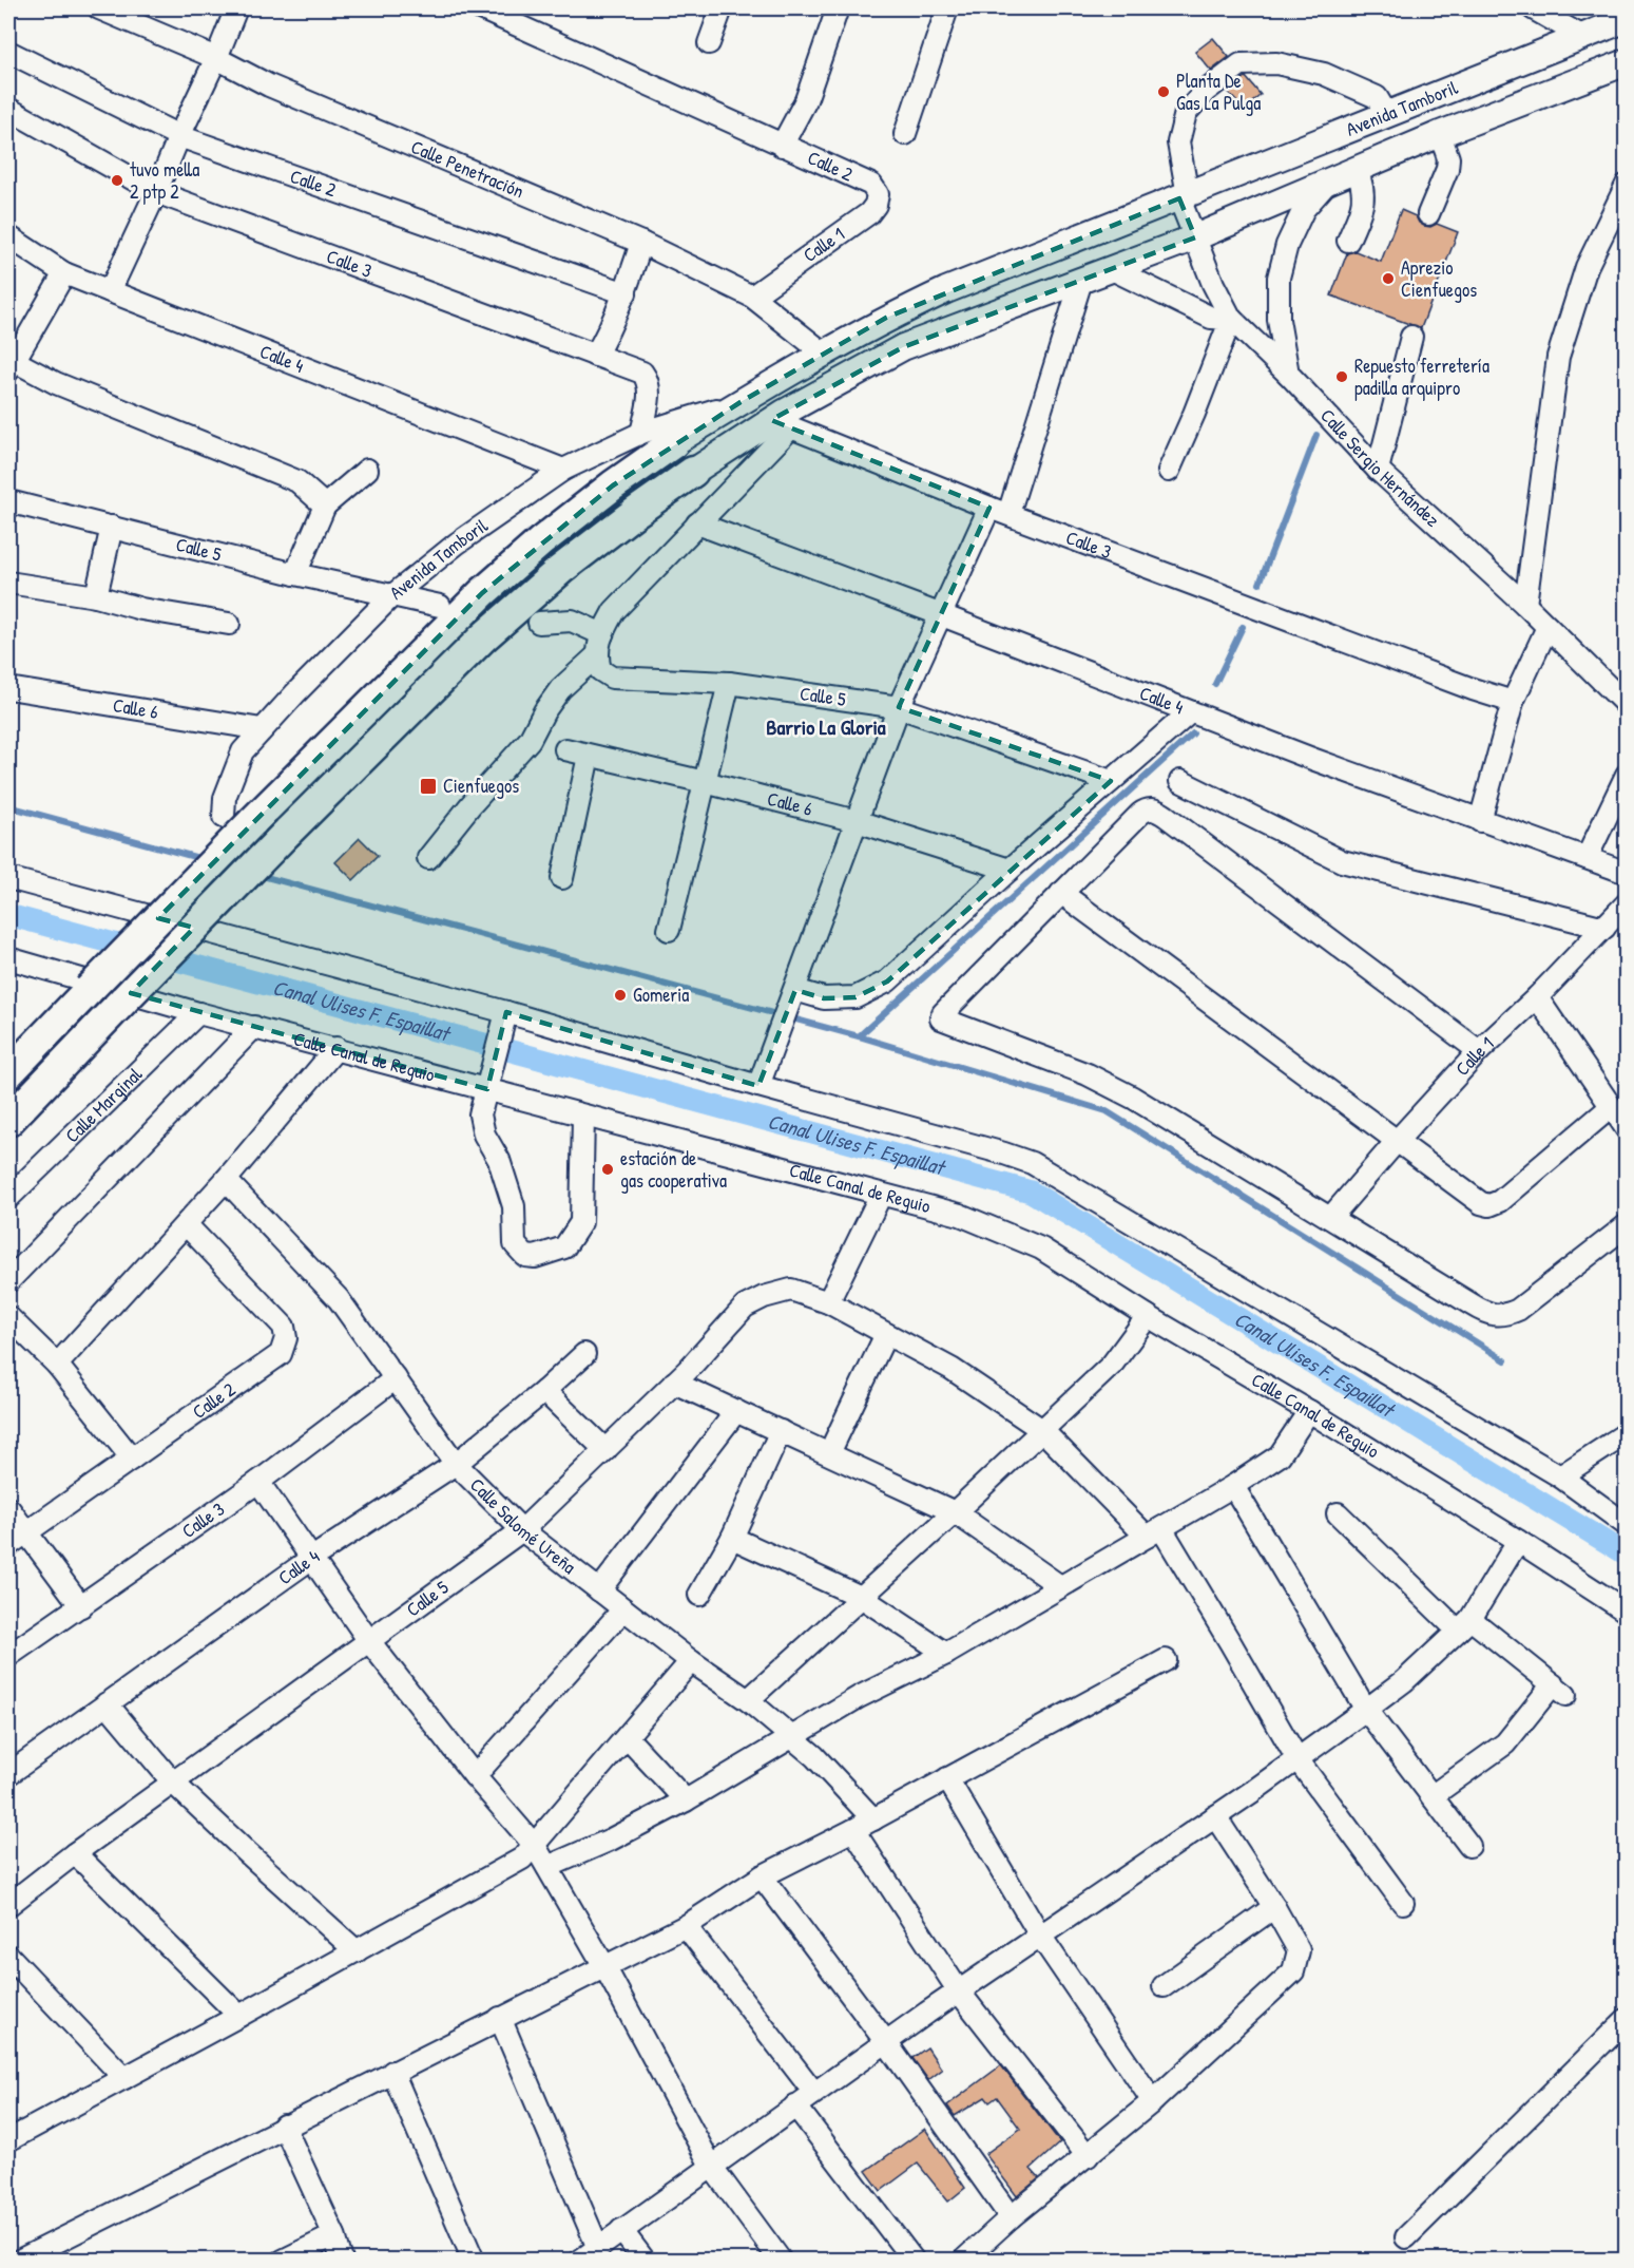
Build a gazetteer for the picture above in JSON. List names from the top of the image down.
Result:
{
  "streets": {
    "main road": ["Avenida Tamboril"],
    "street": [
      "Calle Penetración",
      "Calle 2",
      "Calle 1",
      "Calle 3",
      "Calle 4",
      "Calle Sergio Hernández",
      "Calle 5",
      "Calle 6",
      "Calle Canal de Reguio",
      "Calle Marginal",
      "Calle Salomé Ureña"
    ]
  },
  "crossings": [
    ["Avenida Tamboril", "Calle Penetración"],
    ["Avenida Tamboril", "Calle 3"],
    ["Avenida Tamboril", "Calle 4"],
    ["Avenida Tamboril", "Calle Sergio Hernández"],
    ["Avenida Tamboril", "Calle 5"],
    ["Avenida Tamboril", "Calle 6"],
    ["Calle Penetración", "Calle 1"],
    ["Calle 2", "Calle 1"],
    ["Calle 3", "Calle Salomé Ureña"],
    ["Calle 4", "Calle Salomé Ureña"],
    ["Calle 5", "Calle Salomé Ureña"],
    ["Calle Canal de Reguio", "Calle Marginal"]
  ],
  "districts": ["Barrio La Gloria"],
  "water": ["Canal Ulises F. Espaillat"],
  "places": {
    "other": [
      "Planta De Gas La Pulga",
      "tuvo mella 2 ptp 2",
      "Aprezio Cienfuegos",
      "Repuesto ferretería padilla arquipro",
      "Gomeria",
      "estación de gas cooperativa"
    ],
    "transit": ["Cienfuegos"]
  }
}
